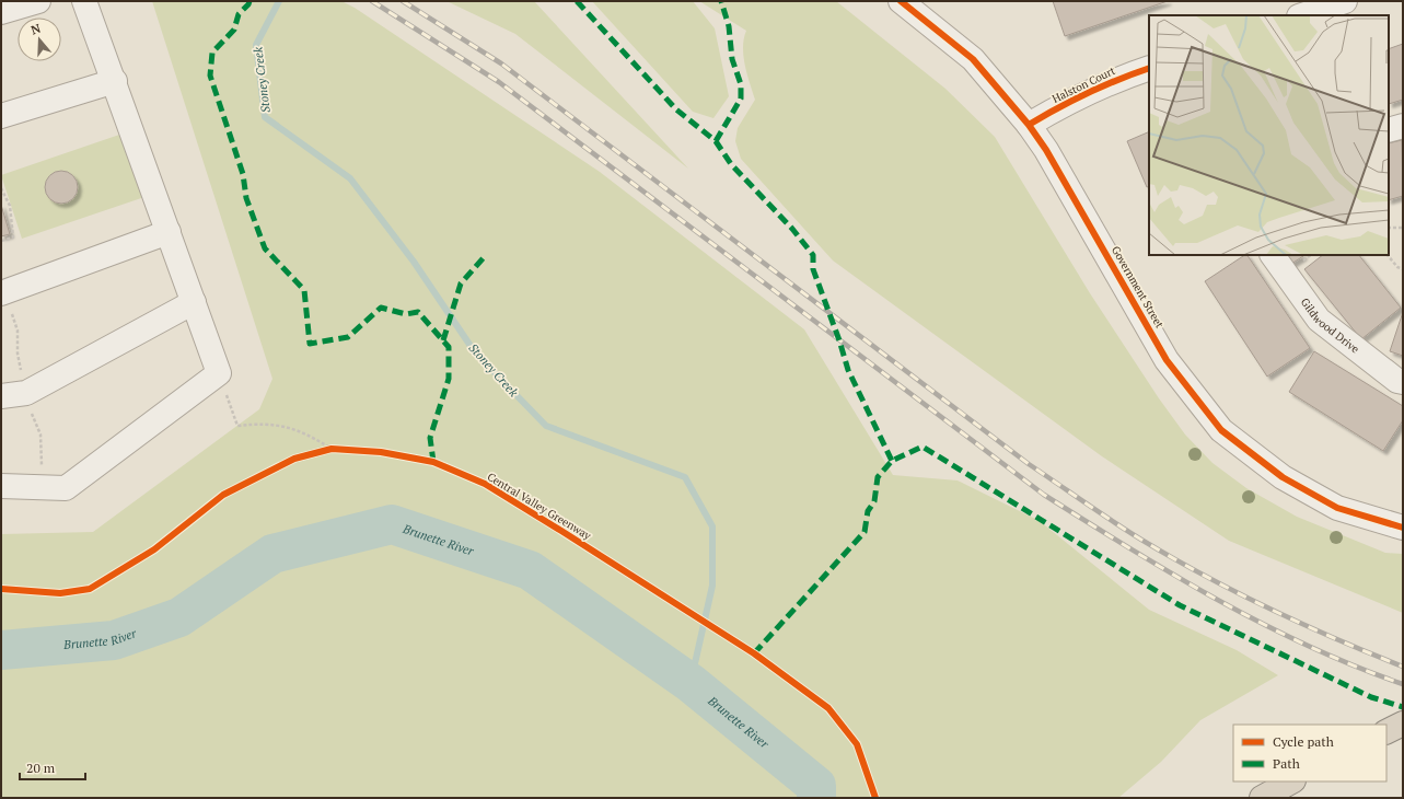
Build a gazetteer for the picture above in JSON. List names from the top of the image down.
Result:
{
  "streets": {
    "street": ["Halston Court", "Government Street", "Gildwood Drive"],
    "cycle path": ["Central Valley Greenway"]
  },
  "crossings": [
    ["Halston Court", "Government Street"]
  ],
  "water": ["Stoney Creek", "Brunette River"],
  "legend": ["Cycle path", "Path"],
  "scale_bar": "20 m",
  "north": "top"
}
